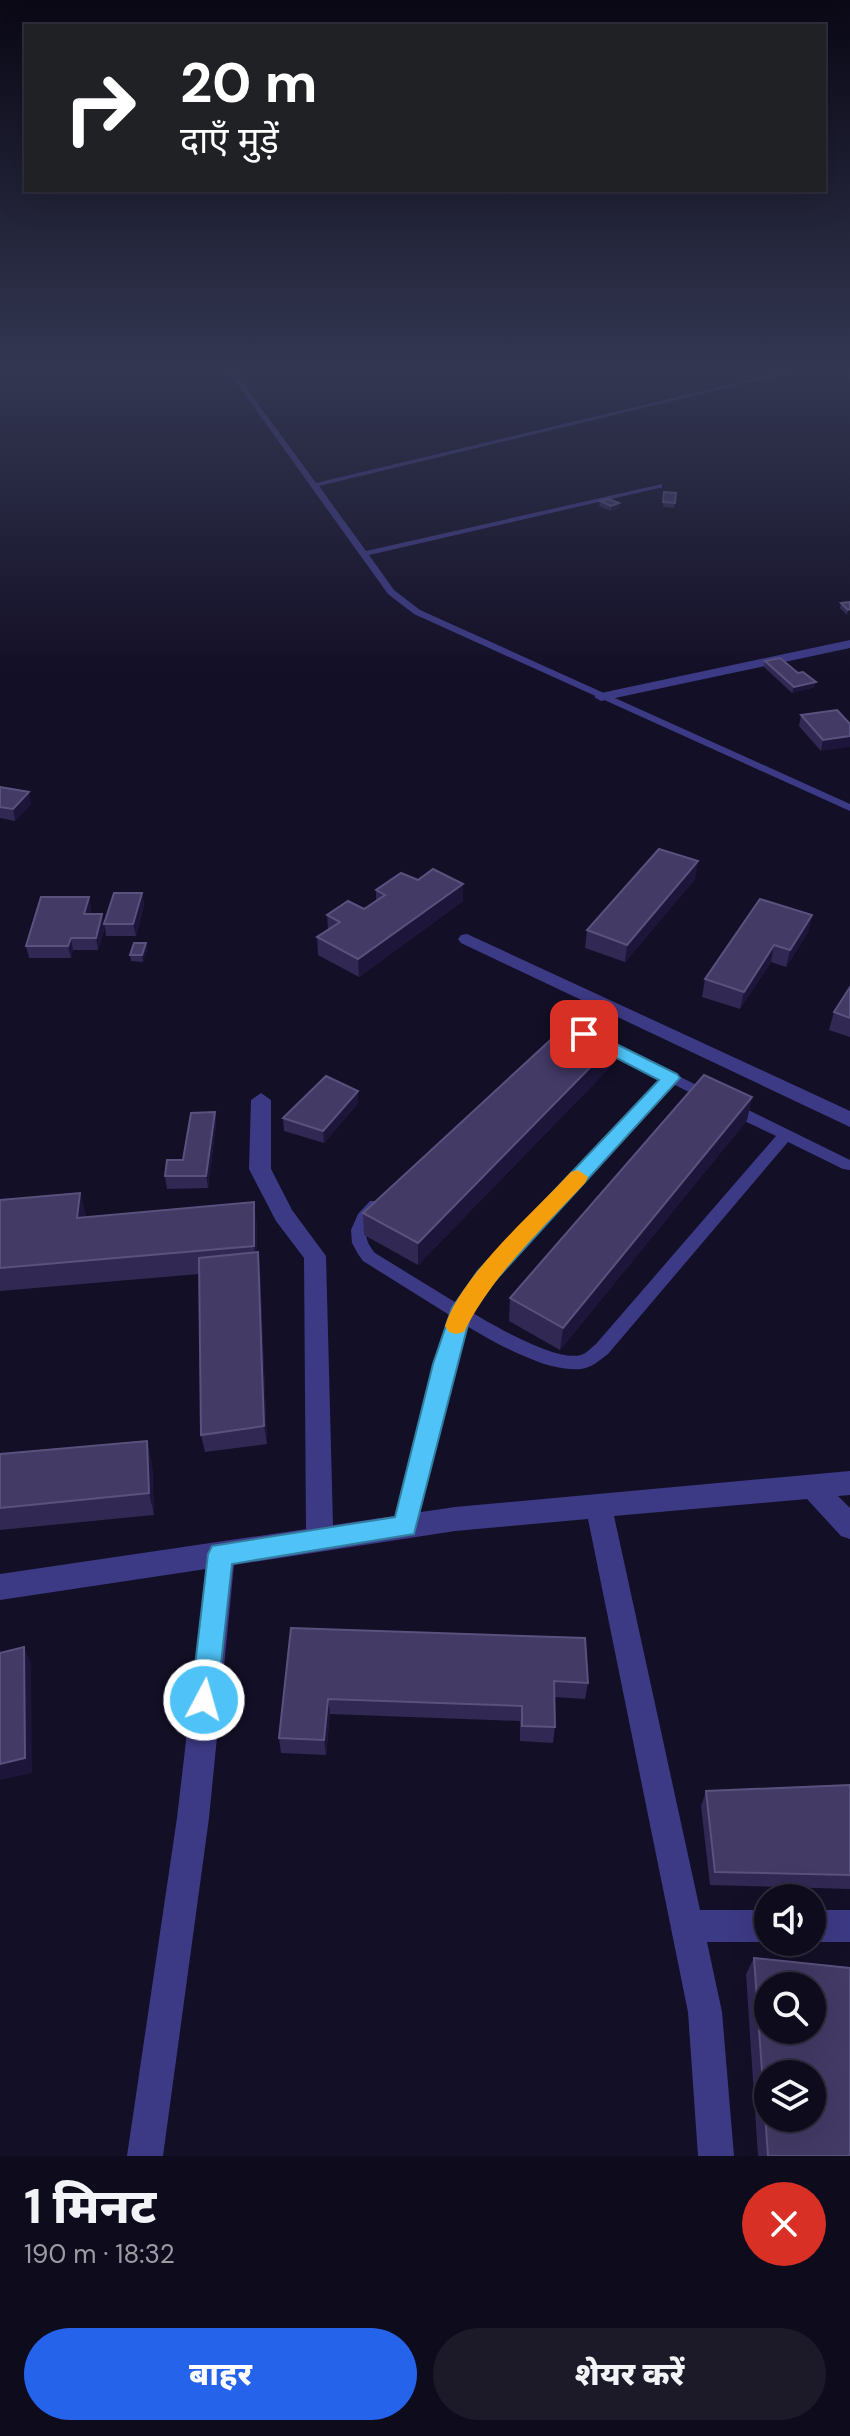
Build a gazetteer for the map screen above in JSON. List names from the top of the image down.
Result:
{
  "page": {
    "turn": ["20 m", "दाएँ मुड़ें"],
    "heading": ["1 मिनट", "190 m · 18:32"],
    "buttons": ["बाहर", "शेयर करें"]
  }
}
